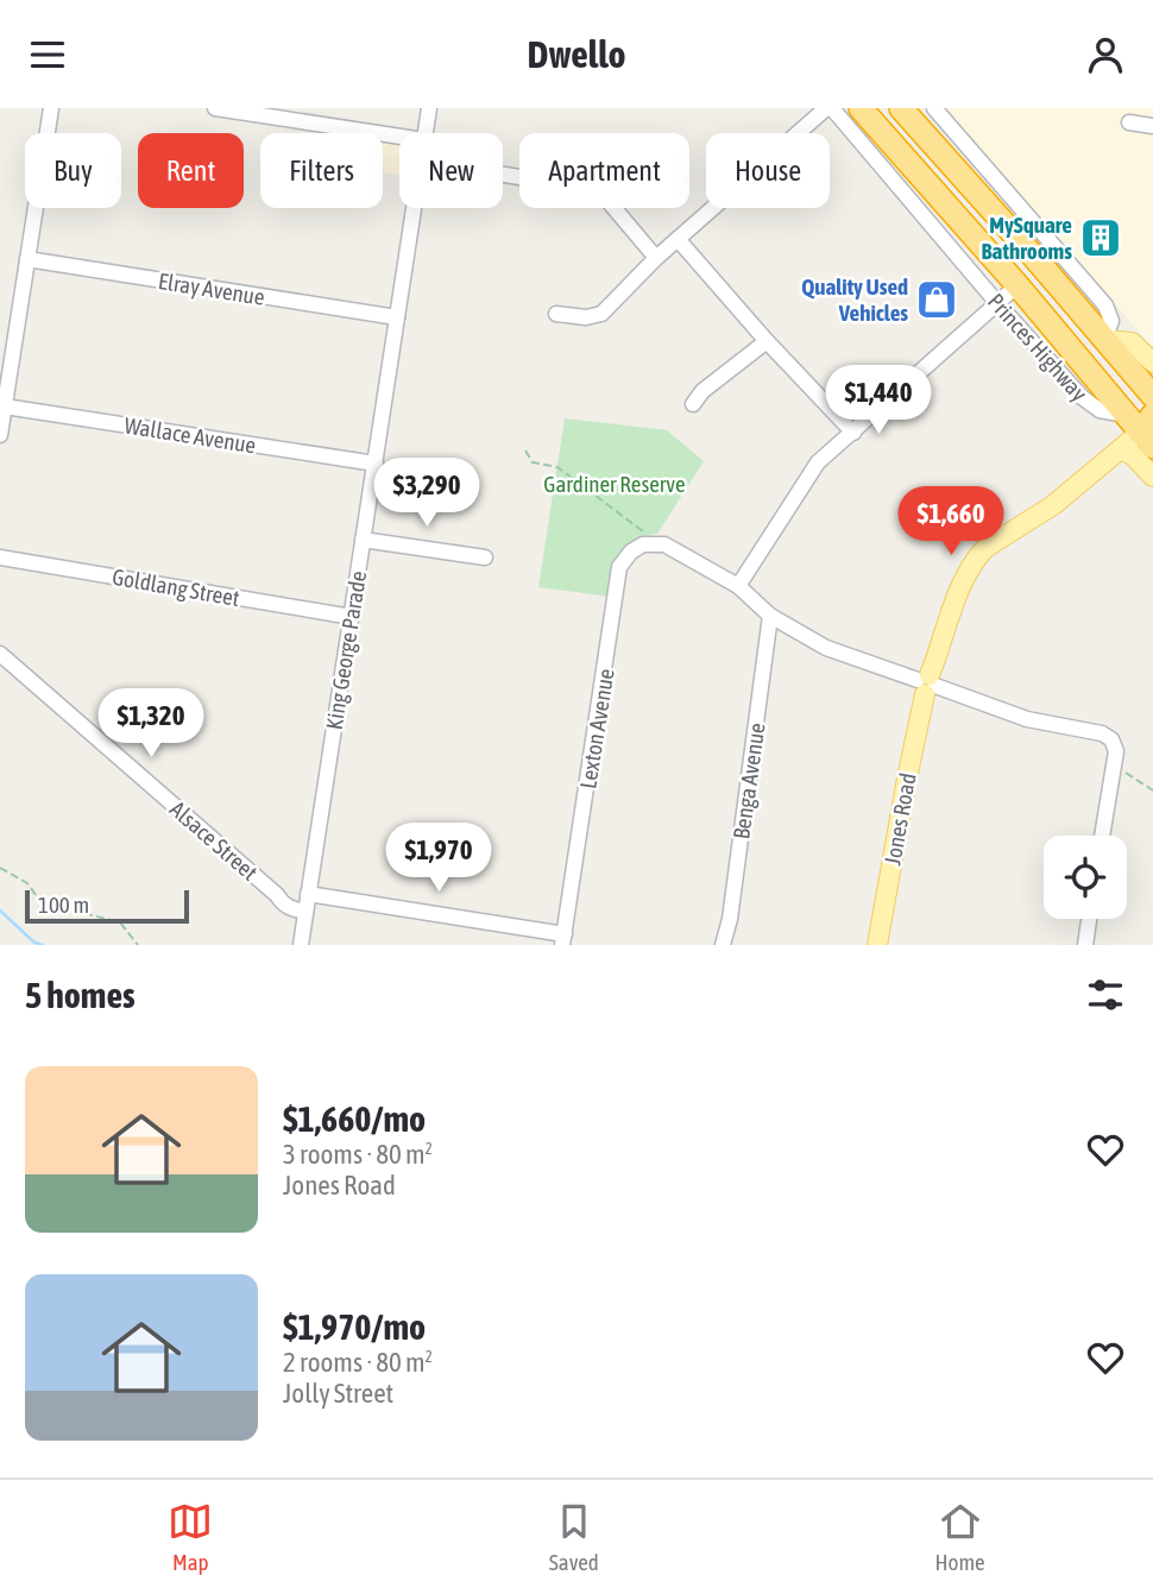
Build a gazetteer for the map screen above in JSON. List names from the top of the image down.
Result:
{
  "streets": {
    "highway": ["Princes Highway"],
    "main road": ["Jones Road"],
    "street": [
      "Elray Avenue",
      "Wallace Avenue",
      "Goldlang Street",
      "King George Parade",
      "Lexton Avenue",
      "Benga Avenue",
      "Alsace Street"
    ]
  },
  "crossings": [
    ["Elray Avenue", "King George Parade"],
    ["Princes Highway", "Jones Road"],
    ["Wallace Avenue", "King George Parade"],
    ["Goldlang Street", "King George Parade"],
    ["King George Parade", "Alsace Street"],
    ["Lexton Avenue", "Alsace Street"]
  ],
  "parks": ["Gardiner Reserve"],
  "places": {
    "building": ["MySquare Bathrooms"],
    "shop": ["Quality Used Vehicles"]
  },
  "scale_bar": "100 m",
  "page": {
    "header": "Dwello",
    "chip": [
      "Buy",
      "Rent",
      "Filters",
      "New",
      "Apartment",
      "House"
    ],
    "price": [
      "$1,440",
      "$3,290",
      "$1,660",
      "$1,320",
      "$1,970"
    ],
    "scale": "100 m",
    "heading": "5 homes",
    "list": [
      {
        "name": "$1,660/mo",
        "note": "3 rooms · 80 m² · Jones Road"
      },
      {
        "name": "$1,970/mo",
        "note": "2 rooms · 80 m² · Jolly Street"
      }
    ],
    "tabs": ["Map", "Saved", "Home"]
  }
}
